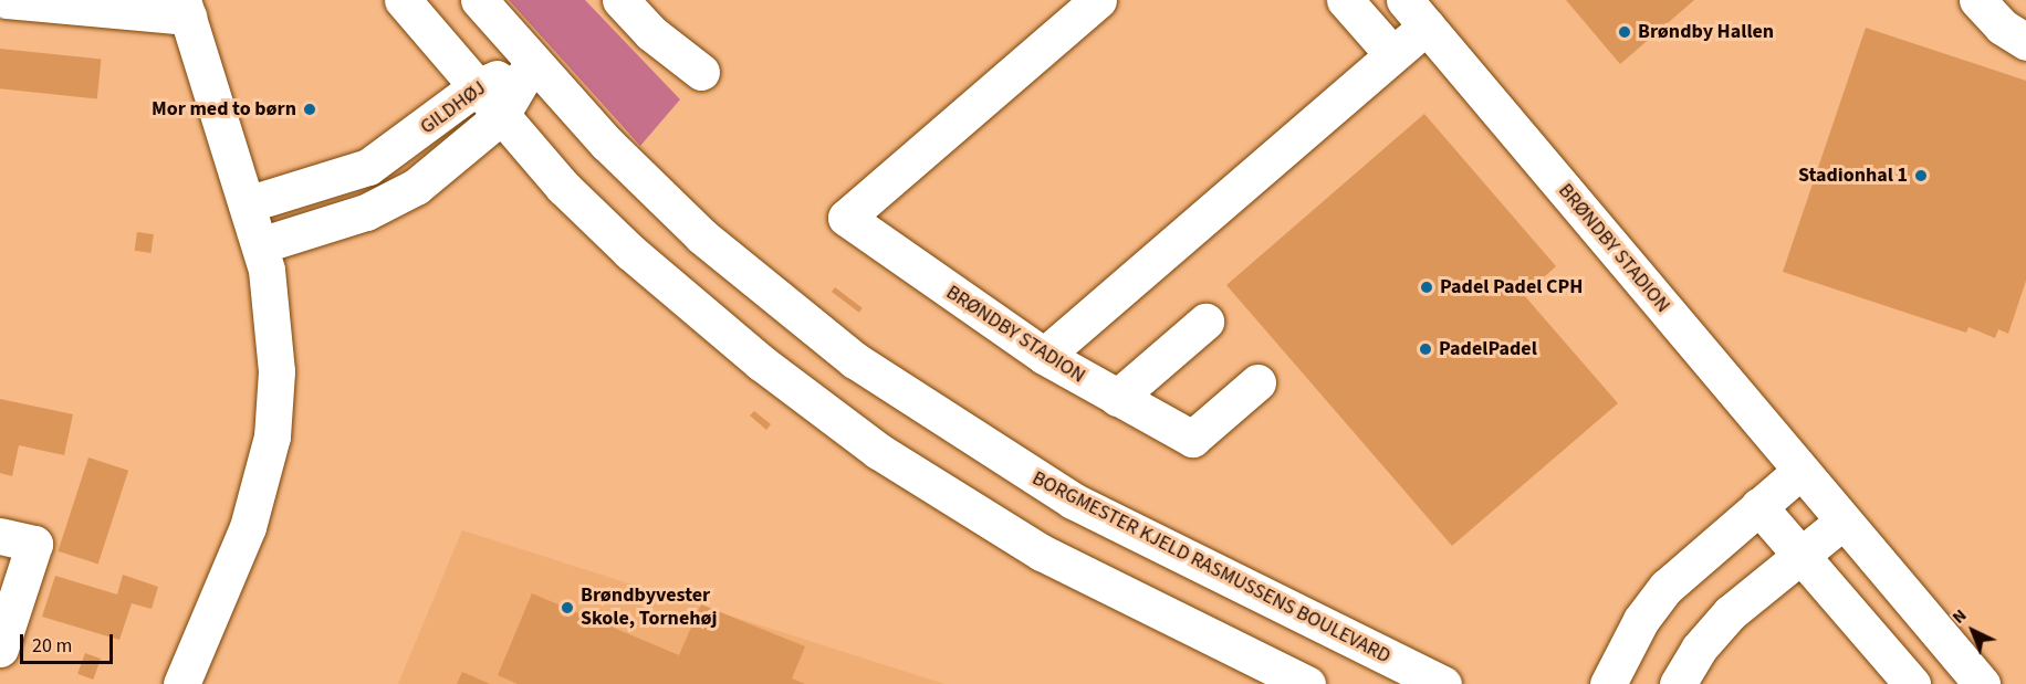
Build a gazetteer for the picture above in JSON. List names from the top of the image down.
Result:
{
  "streets": {
    "street": ["GILDHØJ", "BRØNDBY STADION", "BORGMESTER KJELD RASMUSSENS BOULEVARD"]
  },
  "crossings": [
    ["GILDHØJ", "BORGMESTER KJELD RASMUSSENS BOULEVARD"]
  ],
  "places": [
    "Brøndby Hallen",
    "Mor med to børn",
    "Stadionhal 1",
    "Padel Padel CPH",
    "PadelPadel",
    "Brøndbyvester Skole, Tornehøj"
  ],
  "scale_bar": "20 m",
  "north": "top left"
}
